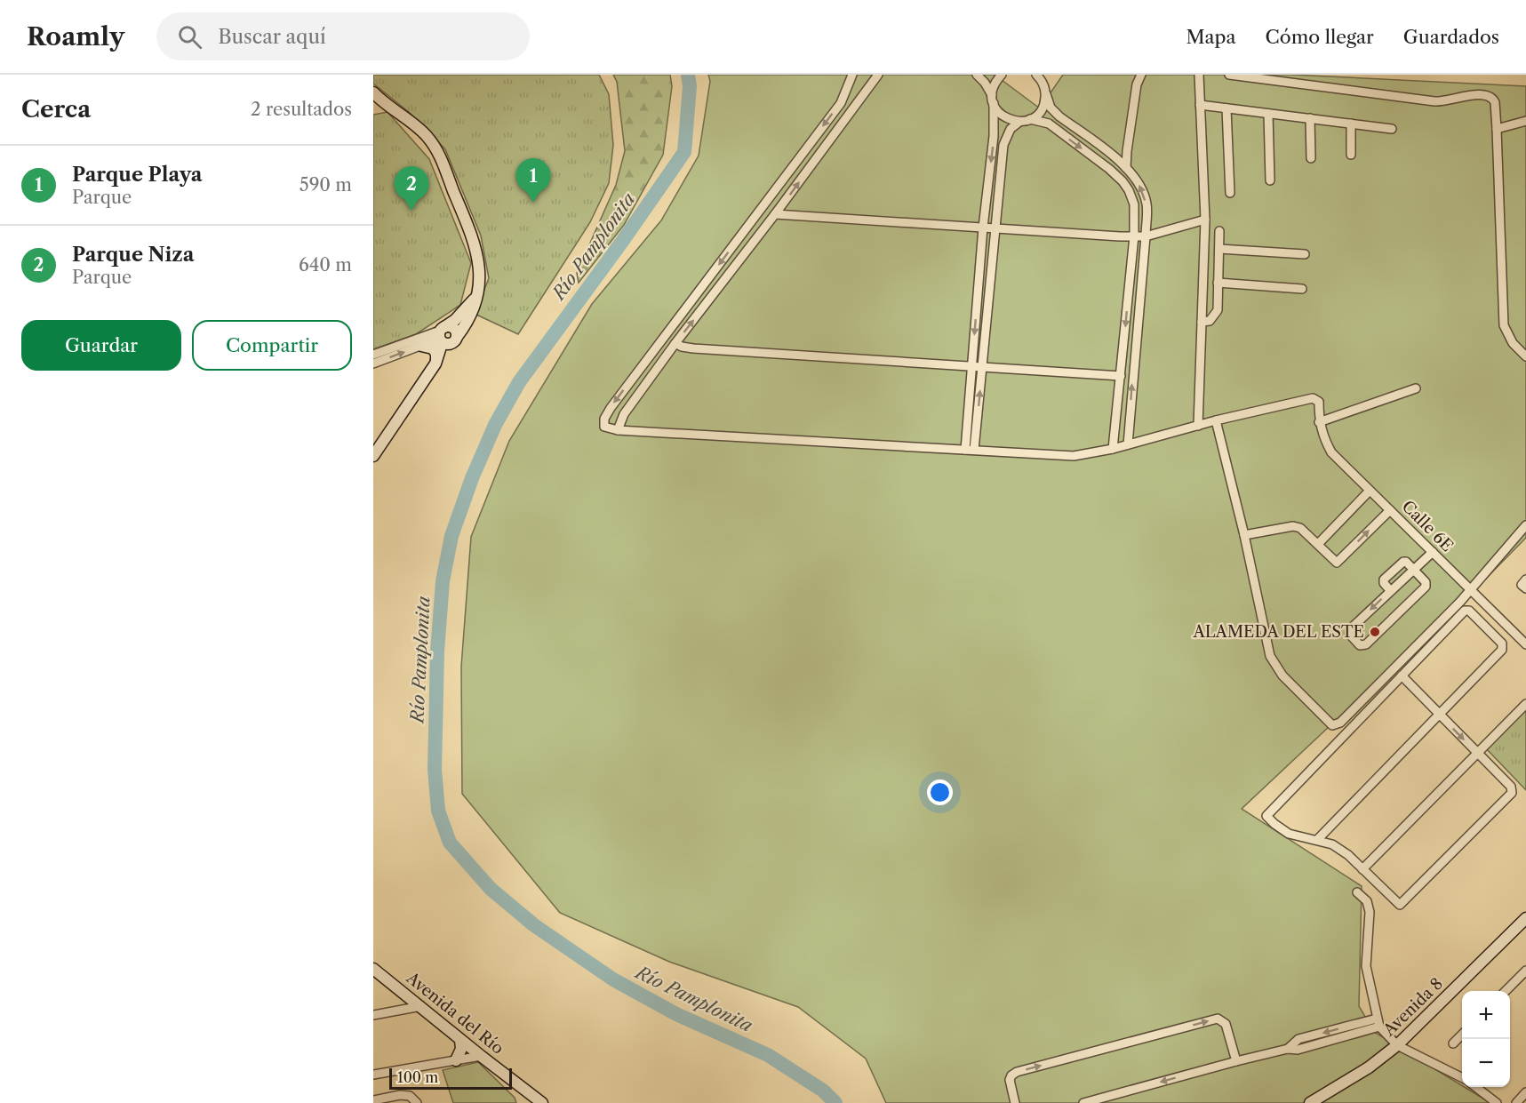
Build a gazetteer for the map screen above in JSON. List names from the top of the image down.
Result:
{
  "streets": {
    "main road": ["Avenida 8", "Avenida del Río"],
    "street": ["Calle 6E"]
  },
  "water": ["Río Pamplonita"],
  "places": ["ALAMEDA DEL ESTE"],
  "scale_bar": "100 m",
  "page": {
    "header": "Roamly",
    "search": "Buscar aquí",
    "nav": ["Mapa", "Cómo llegar", "Guardados"],
    "heading": ["Cerca", "2 resultados"],
    "list": [
      {
        "mark": "1",
        "name": "Parque Playa",
        "note": "Parque",
        "value": "590 m"
      },
      {
        "mark": "2",
        "name": "Parque Niza",
        "note": "Parque",
        "value": "640 m"
      }
    ],
    "pins": ["1", "2"],
    "buttons": ["Guardar", "Compartir"],
    "map_buttons": ["+", "−"],
    "scale": "100 m"
  }
}
